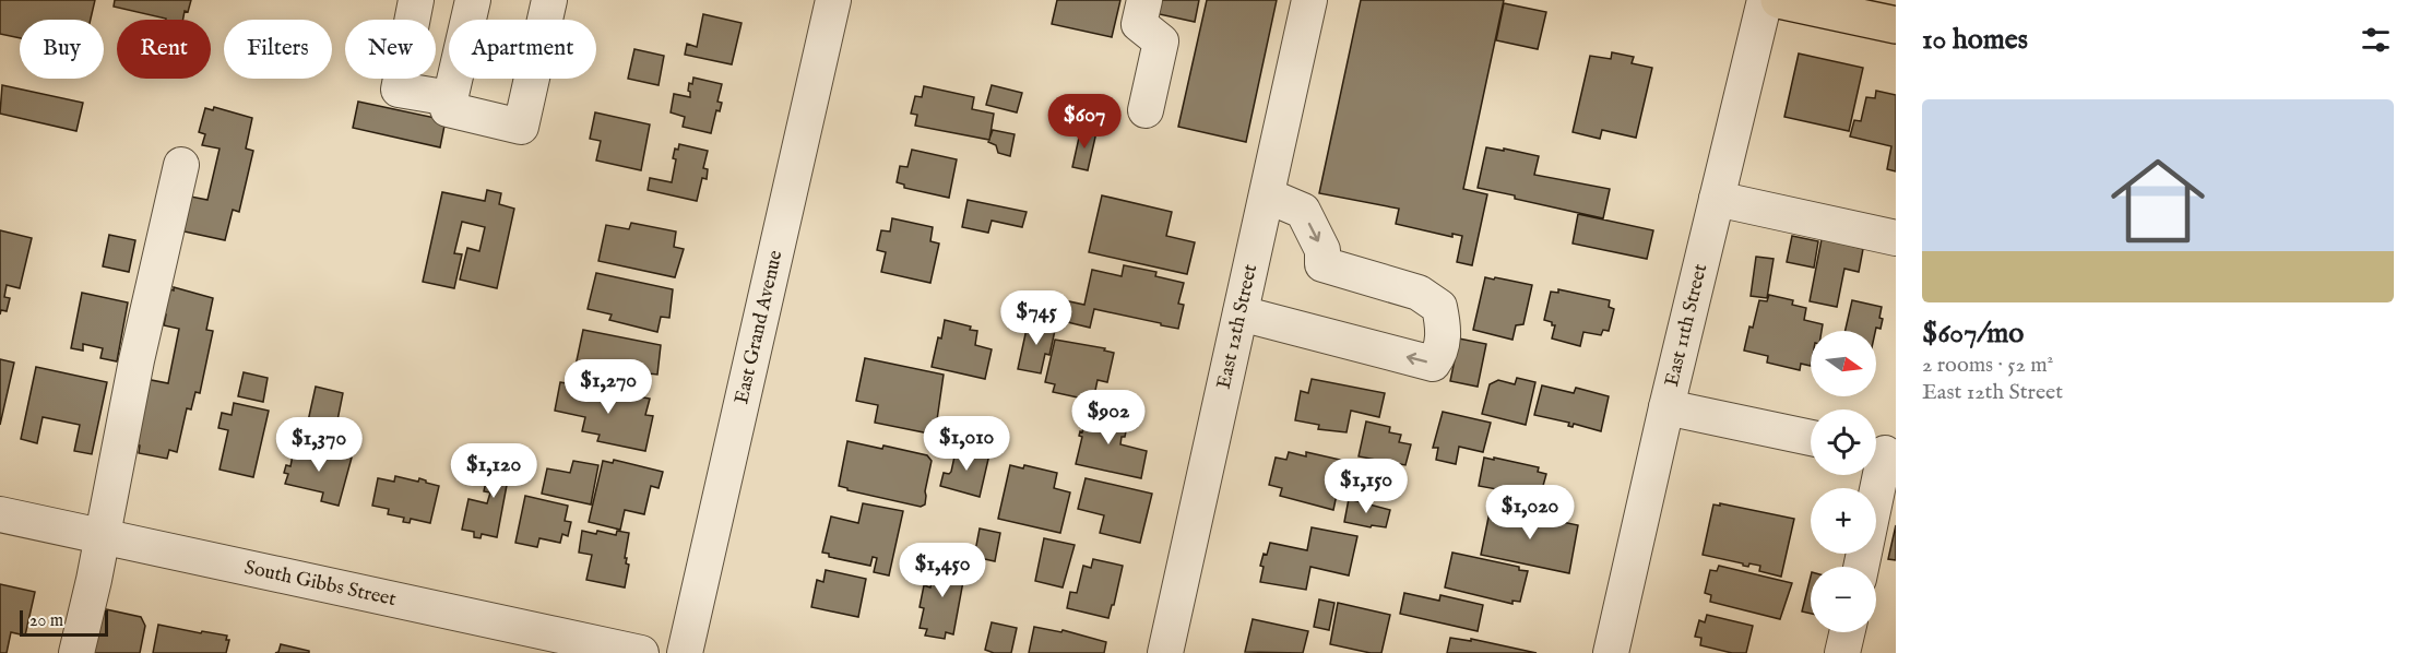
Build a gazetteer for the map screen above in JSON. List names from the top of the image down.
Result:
{
  "streets": {
    "street": [
      "East Grand Avenue",
      "East 12th Street",
      "East 11th Street",
      "South Gibbs Street"
    ]
  },
  "scale_bar": "20 m",
  "north": "right",
  "page": {
    "heading": "10 homes",
    "chip": [
      "Buy",
      "Rent",
      "Filters",
      "New",
      "Apartment"
    ],
    "list": [
      {
        "name": "$607/mo",
        "note": "2 rooms · 52 m² · East 12th Street"
      }
    ],
    "price": [
      "$607",
      "$745",
      "$1,270",
      "$902",
      "$1,010",
      "$1,370",
      "$1,120",
      "$1,150",
      "$1,020",
      "$1,450"
    ],
    "map_buttons": ["+", "−"],
    "scale": "20 m"
  }
}
